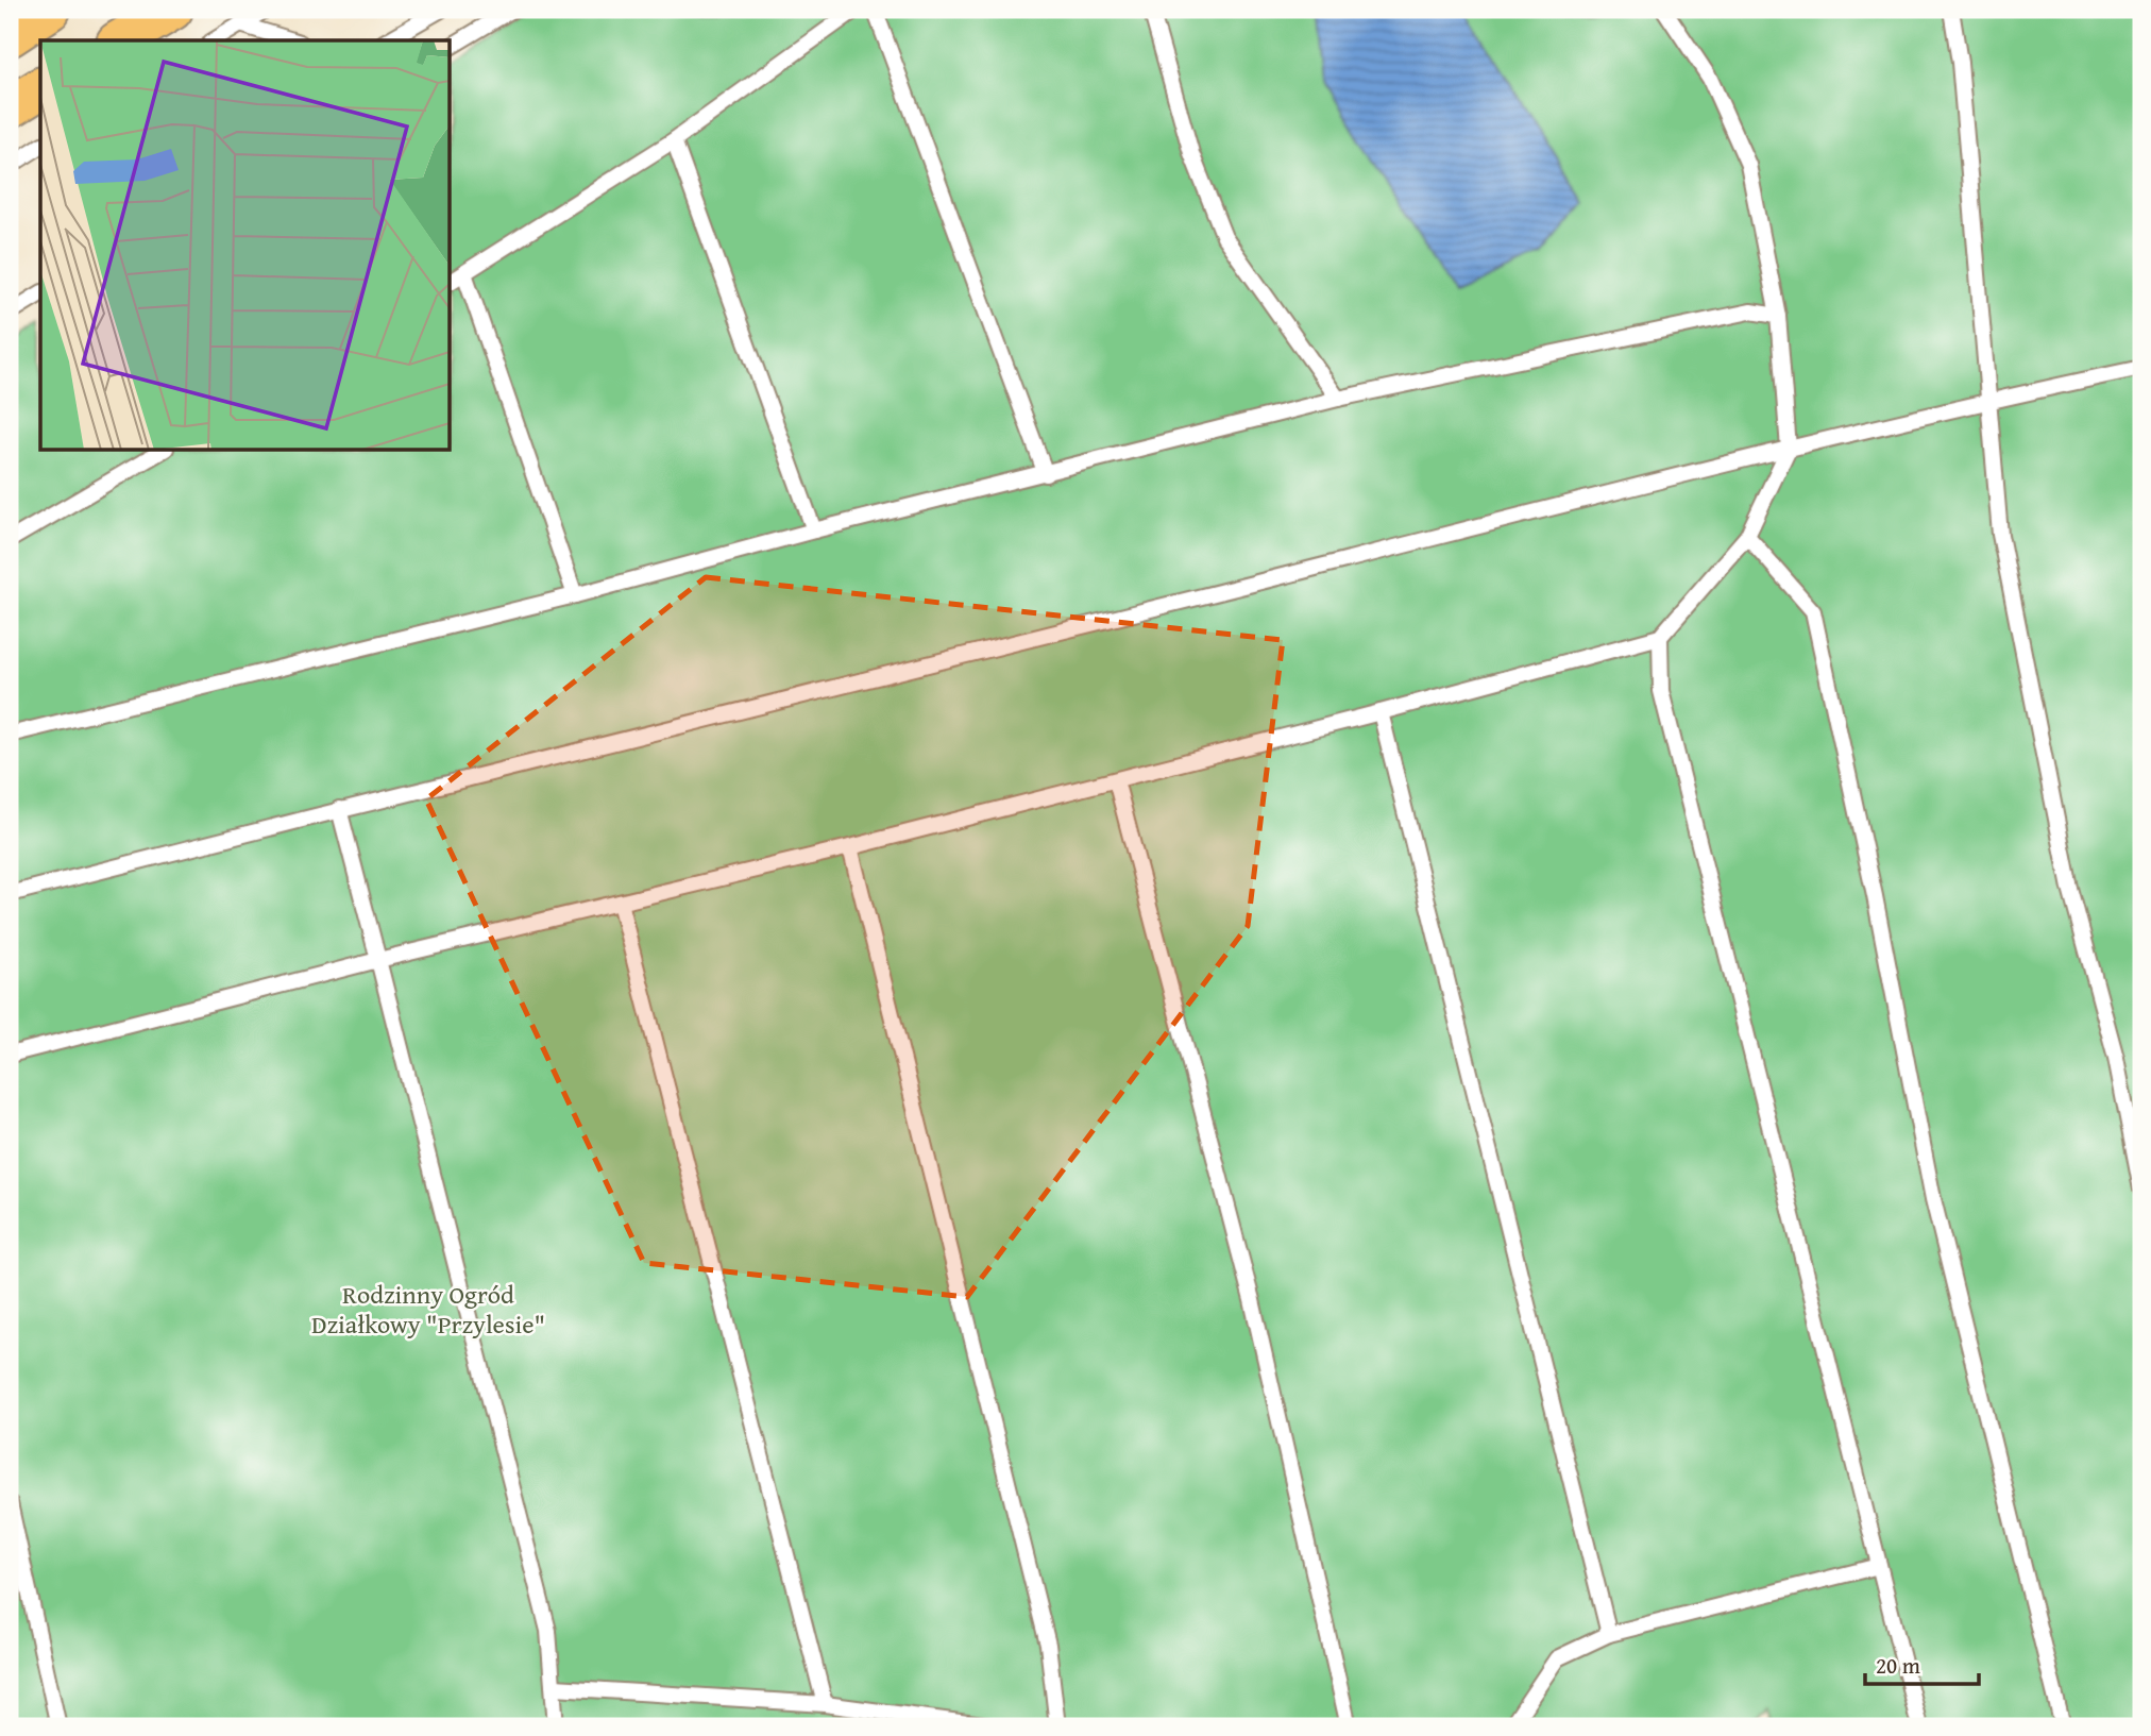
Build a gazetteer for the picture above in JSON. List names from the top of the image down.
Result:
{
  "parks": ["Rodzinny Ogród Działkowy \"Przylesie\""],
  "scale_bar": "20 m"
}
